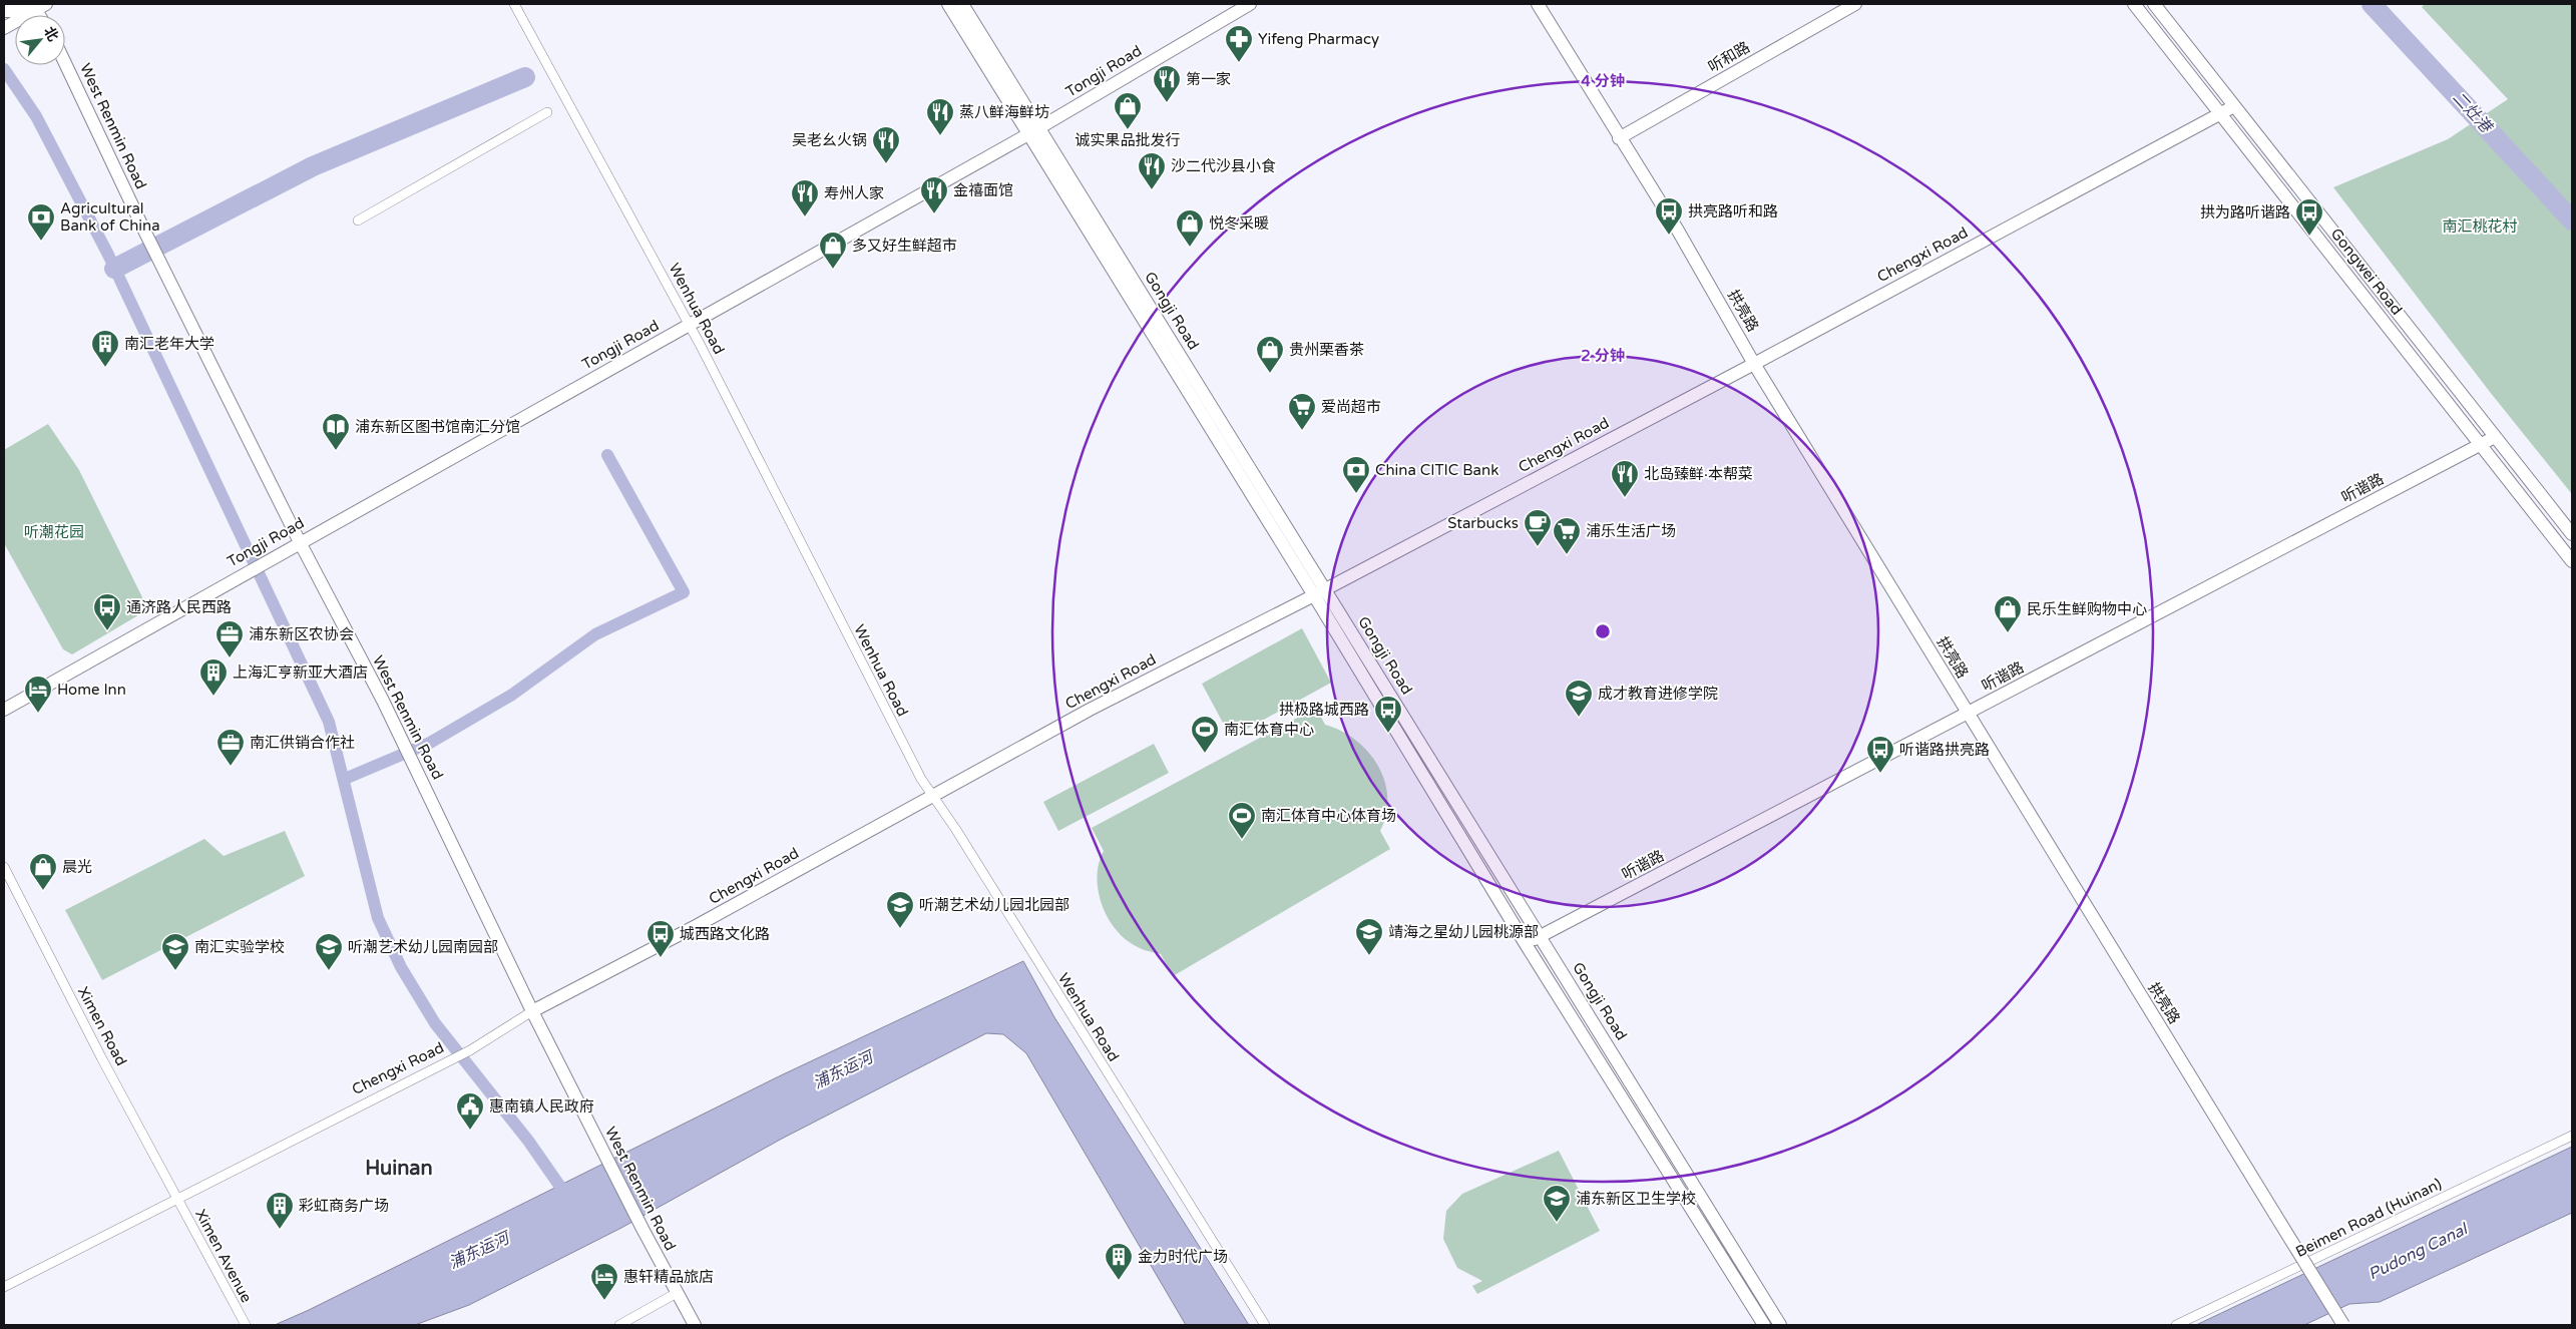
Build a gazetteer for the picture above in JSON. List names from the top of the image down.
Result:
{
  "streets": {
    "street": [
      "听和路",
      "Tongji Road",
      "West Renmin Road",
      "Chengxi Road",
      "Gongwei Road",
      "Wenhua Road",
      "Gongji Road",
      "拱亮路",
      "听谐路",
      "Ximen Road",
      "Beimen Road (Huinan)",
      "Ximen Avenue"
    ]
  },
  "crossings": [
    ["听和路", "拱亮路"],
    ["Tongji Road", "West Renmin Road"],
    ["Tongji Road", "Wenhua Road"],
    ["Tongji Road", "Gongji Road"],
    ["West Renmin Road", "Chengxi Road"],
    ["Chengxi Road", "Gongwei Road"],
    ["Chengxi Road", "Wenhua Road"],
    ["Chengxi Road", "Gongji Road"],
    ["Chengxi Road", "拱亮路"],
    ["Chengxi Road", "Ximen Road"],
    ["Chengxi Road", "Ximen Avenue"],
    ["Gongwei Road", "听谐路"],
    ["Gongji Road", "听谐路"],
    ["拱亮路", "听谐路"],
    ["Ximen Road", "Ximen Avenue"]
  ],
  "districts": ["Huinan"],
  "water": ["二灶港", "浦东运河", "Pudong Canal"],
  "parks": ["南汇桃花村", "听潮花园"],
  "places": {
    "pharmacy": ["Yifeng Pharmacy"],
    "restaurant": [
      "第一家",
      "蒸八鲜海鲜坊",
      "吴老幺火锅",
      "沙二代沙县小食",
      "金禧面馆",
      "寿州人家",
      "北岛臻鲜·本帮菜"
    ],
    "shop": [
      "诚实果品批发行",
      "悦冬采暖",
      "多又好生鲜超市",
      "贵州栗香茶",
      "民乐生鲜购物中心",
      "晨光"
    ],
    "bus stop": [
      "拱亮路听和路",
      "拱为路听谐路",
      "通济路人民西路",
      "拱极路城西路",
      "听谐路拱亮路",
      "城西路文化路"
    ],
    "bank": ["Agricultural Bank of China", "China CITIC Bank"],
    "building": [
      "南汇老年大学",
      "上海汇亨新亚大酒店",
      "彩虹商务广场",
      "金力时代广场"
    ],
    "supermarket": ["爱尚超市", "浦乐生活广场"],
    "library": ["浦东新区图书馆南汇分馆"],
    "cafe": ["Starbucks"],
    "office": ["浦东新区农协会", "南汇供销合作社"],
    "hotel": ["Home Inn", "惠轩精品旅店"],
    "school or university": [
      "成才教育进修学院",
      "听潮艺术幼儿园北园部",
      "靖海之星幼儿园桃源部",
      "南汇实验学校",
      "听潮艺术幼儿园南园部",
      "浦东新区卫生学校"
    ],
    "sports": ["南汇体育中心", "南汇体育中心体育场"],
    "public building": ["惠南镇人民政府"]
  },
  "north": "top right",
  "rings": ["4 分钟", "2 分钟"]
}
